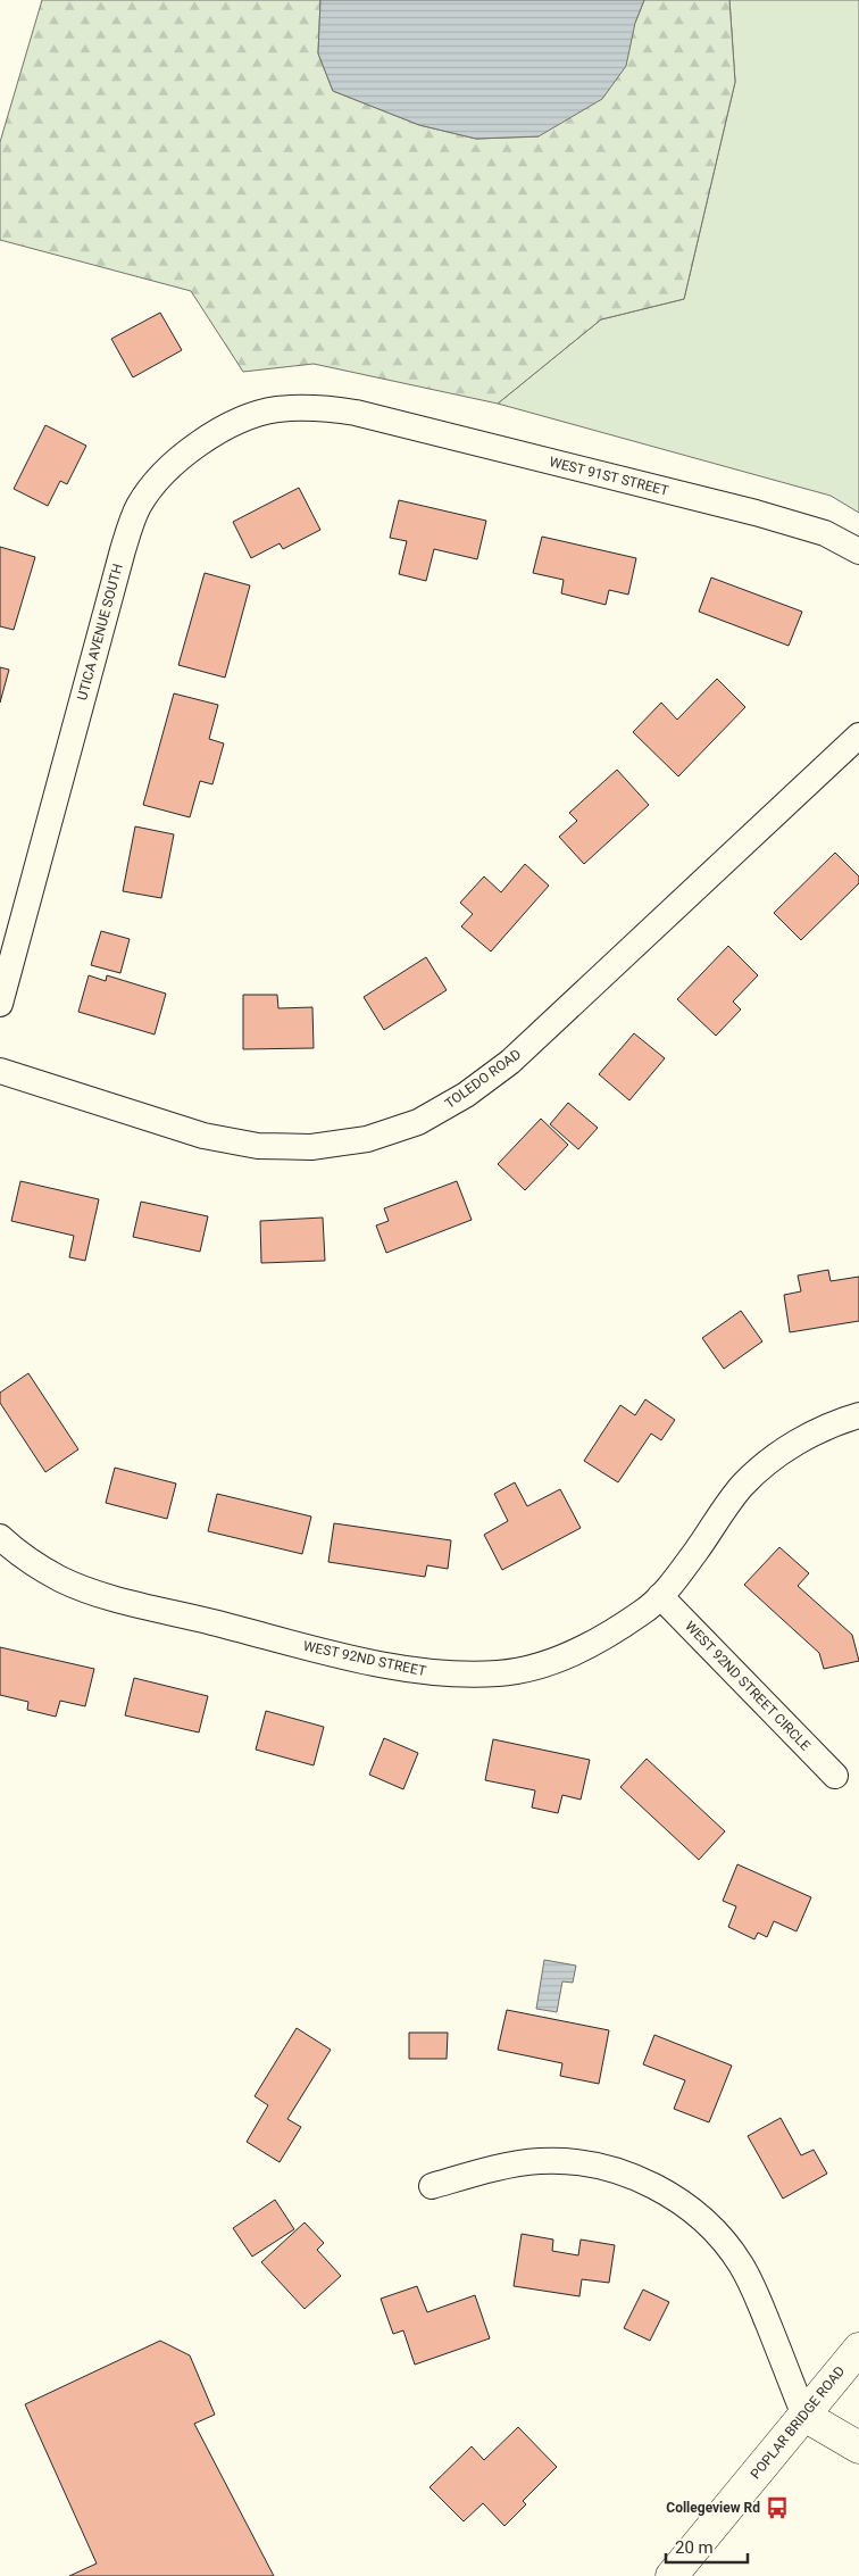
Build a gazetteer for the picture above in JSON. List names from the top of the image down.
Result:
{
  "streets": {
    "street": [
      "WEST 91ST STREET",
      "UTICA AVENUE SOUTH",
      "TOLEDO ROAD",
      "WEST 92ND STREET",
      "WEST 92ND STREET CIRCLE",
      "POPLAR BRIDGE ROAD"
    ]
  },
  "crossings": [
    ["WEST 91ST STREET", "UTICA AVENUE SOUTH"],
    ["WEST 92ND STREET", "WEST 92ND STREET CIRCLE"]
  ],
  "places": {
    "bus stop": ["Collegeview Rd"]
  },
  "scale_bar": "20 m"
}
